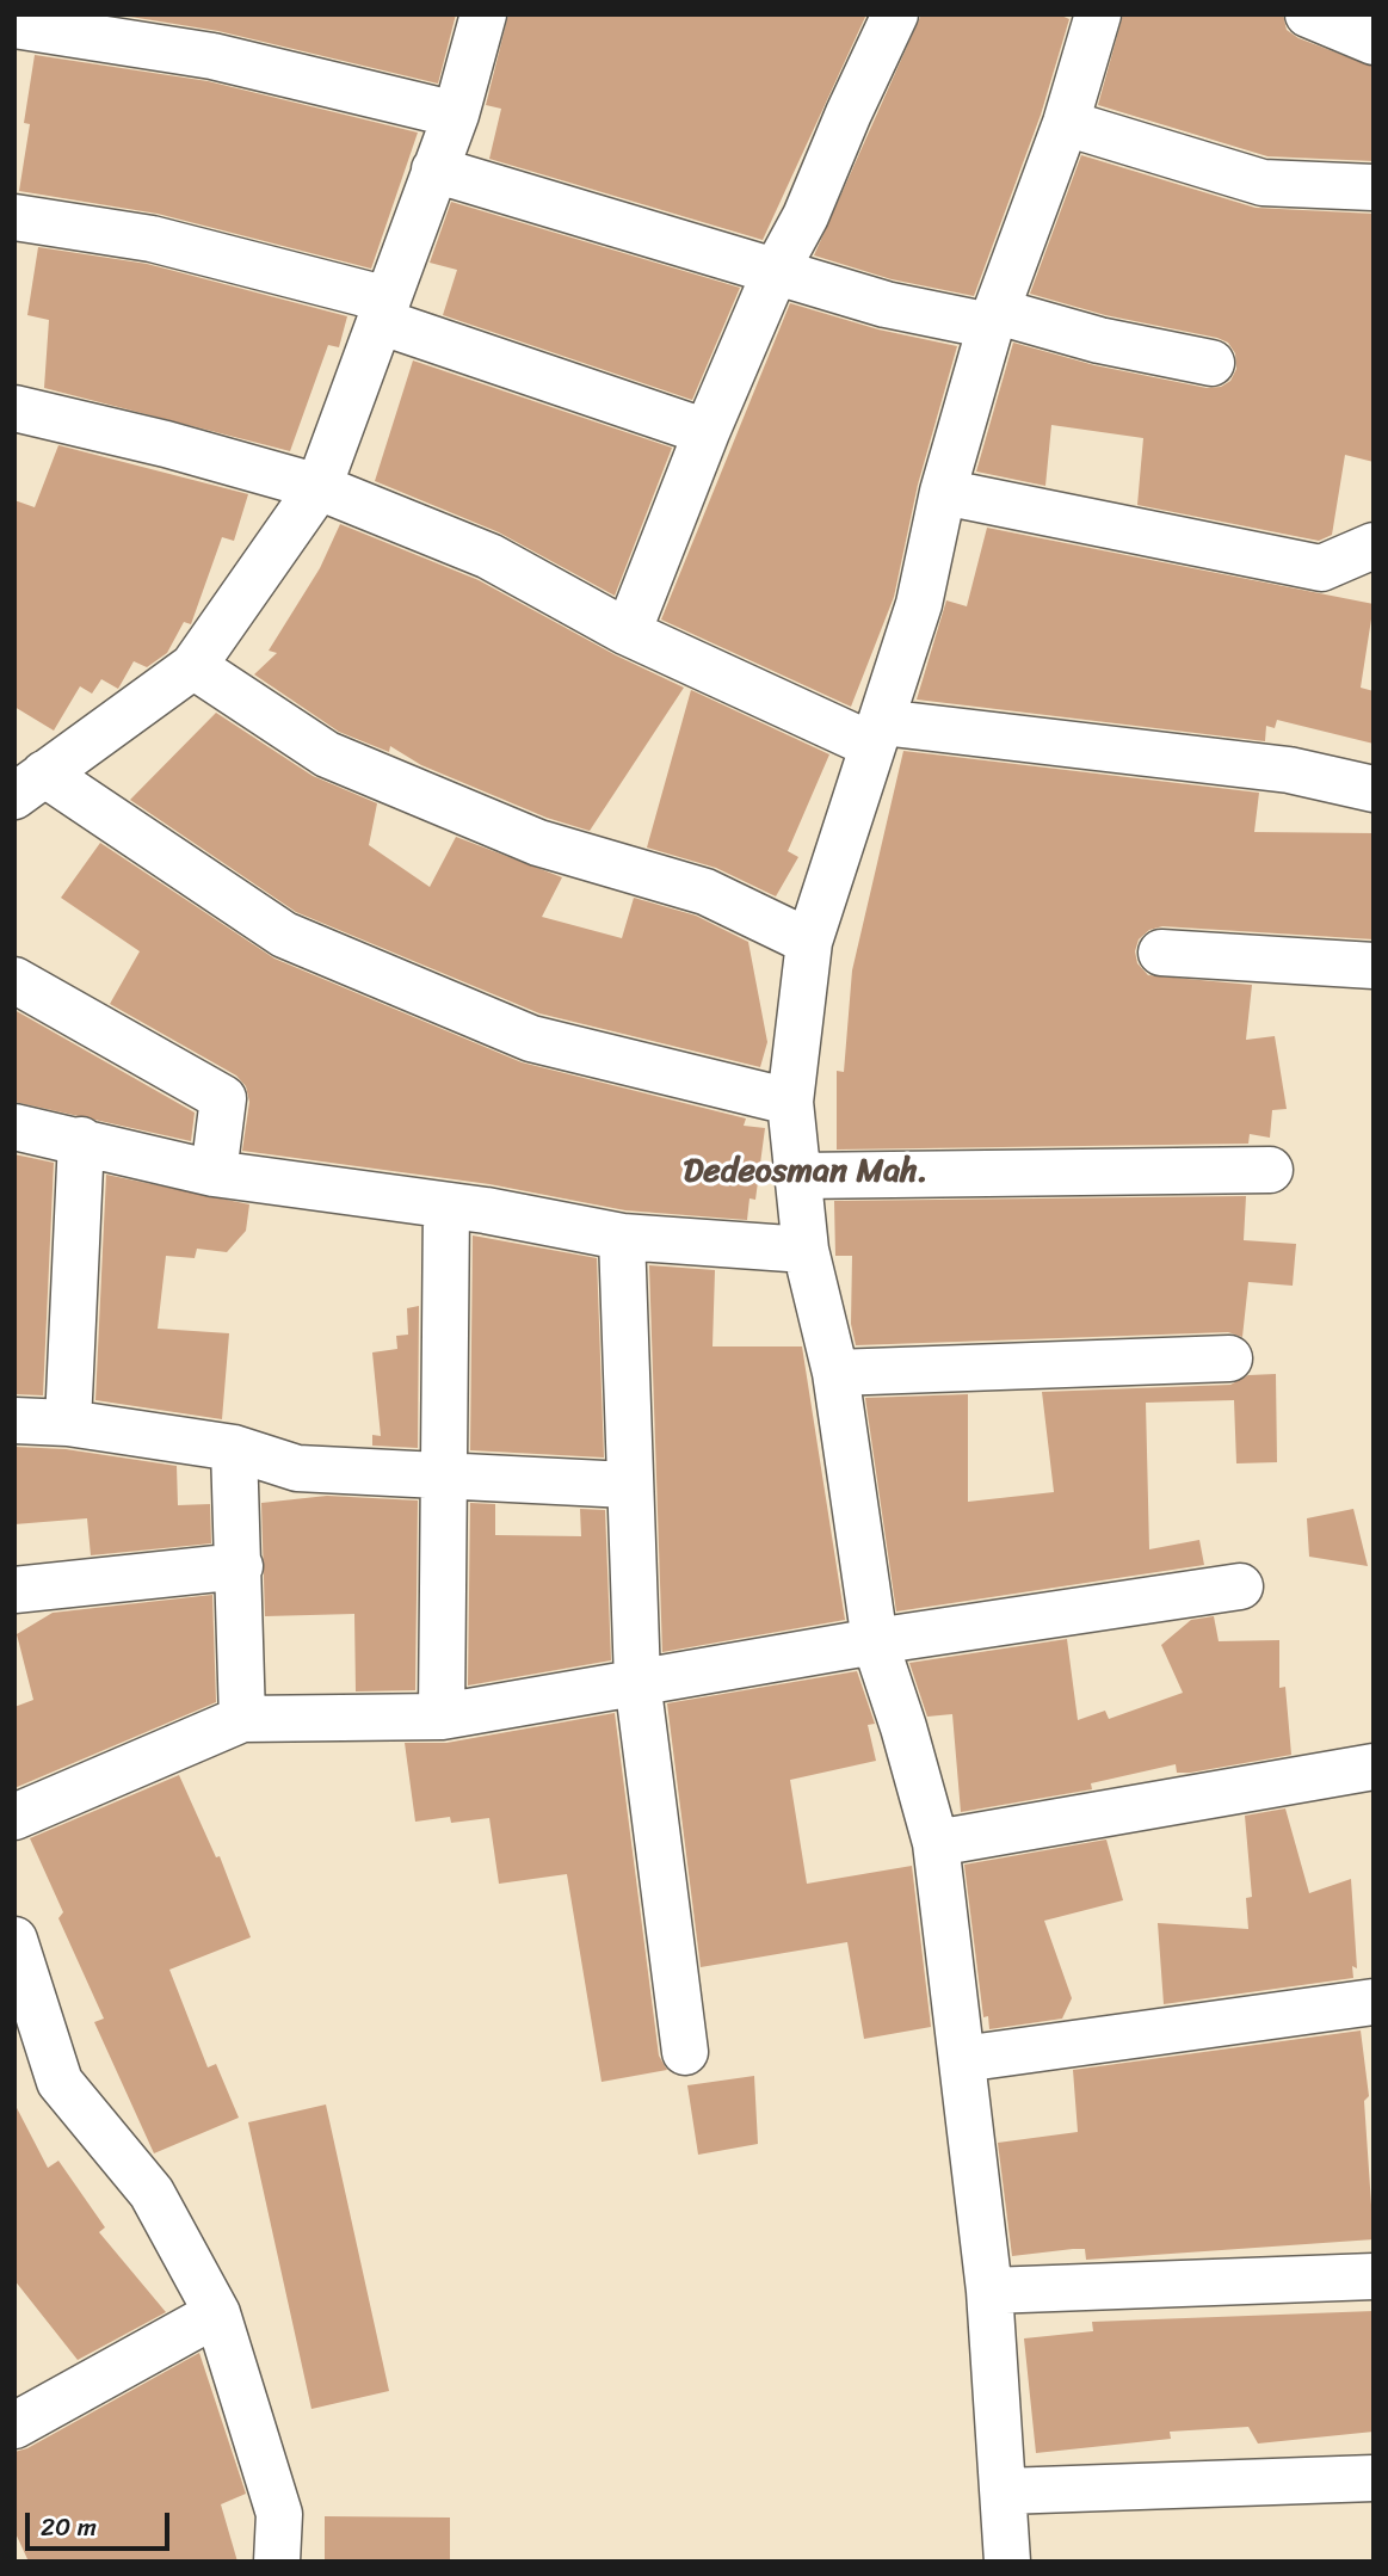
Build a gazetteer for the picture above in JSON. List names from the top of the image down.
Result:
{
  "districts": ["Dedeosman Mah."],
  "scale_bar": "20 m"
}
